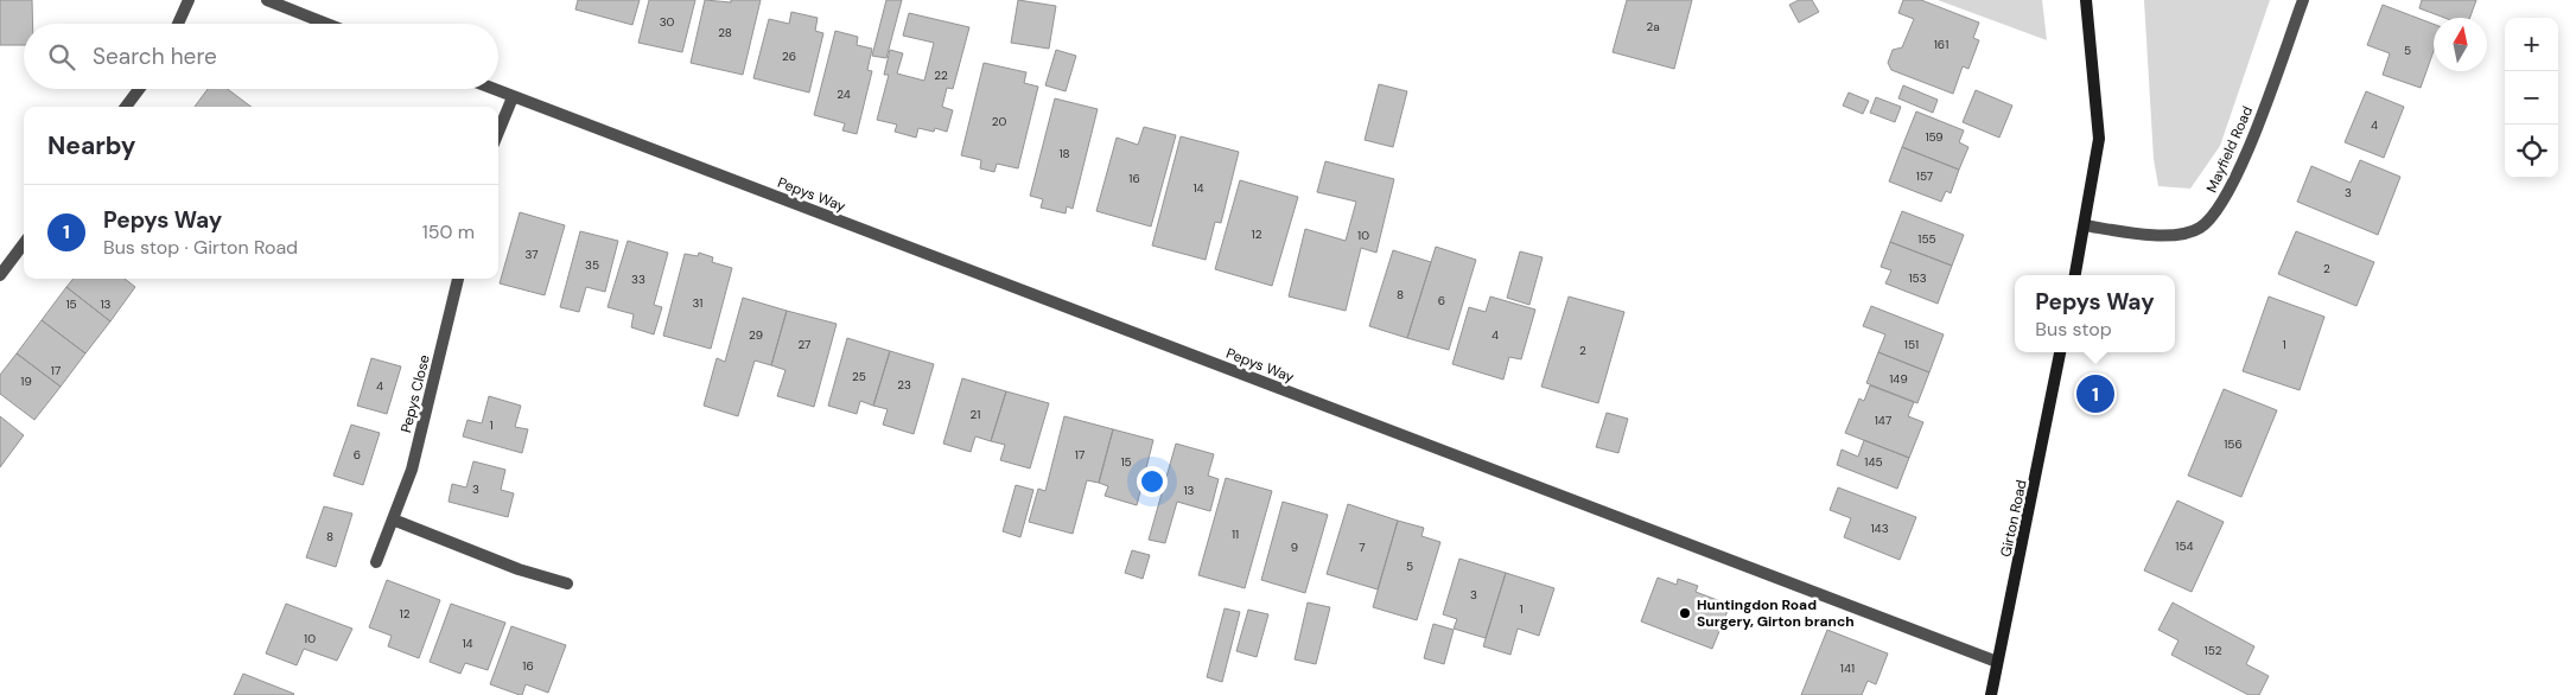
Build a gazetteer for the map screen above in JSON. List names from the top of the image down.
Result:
{
  "streets": {
    "street": [
      "Mayfield Road",
      "Pepys Way",
      "Pepys Close",
      "Girton Road"
    ]
  },
  "crossings": [
    ["Pepys Way", "Girton Road"]
  ],
  "places": ["Huntingdon Road Surgery, Girton branch"],
  "house_numbers": [
    "30",
    "2a",
    "28",
    "161",
    "5",
    "26",
    "22",
    "24",
    "20",
    "4",
    "159",
    "18",
    "157",
    "16",
    "14",
    "3",
    "12",
    "10",
    "155",
    "37",
    "35",
    "2",
    "153",
    "33",
    "8",
    "6",
    "31",
    "15",
    "13",
    "29",
    "4",
    "27",
    "151",
    "1",
    "2",
    "17",
    "25",
    "149",
    "19",
    "23",
    "4",
    "21",
    "147",
    "1",
    "156",
    "6",
    "17",
    "15",
    "145",
    "3",
    "13",
    "143",
    "11",
    "8",
    "154",
    "9",
    "7",
    "5",
    "3",
    "1",
    "12",
    "10",
    "14",
    "152",
    "16",
    "141"
  ],
  "north": "top",
  "page": {
    "map_buttons": ["+", "−"],
    "search": "Search here",
    "heading": "Nearby",
    "list": [
      {
        "mark": "1",
        "name": "Pepys Way",
        "note": "Bus stop · Girton Road",
        "value": "150 m"
      }
    ],
    "popup": ["Pepys Way", "Bus stop"],
    "pins": "1"
  }
}
